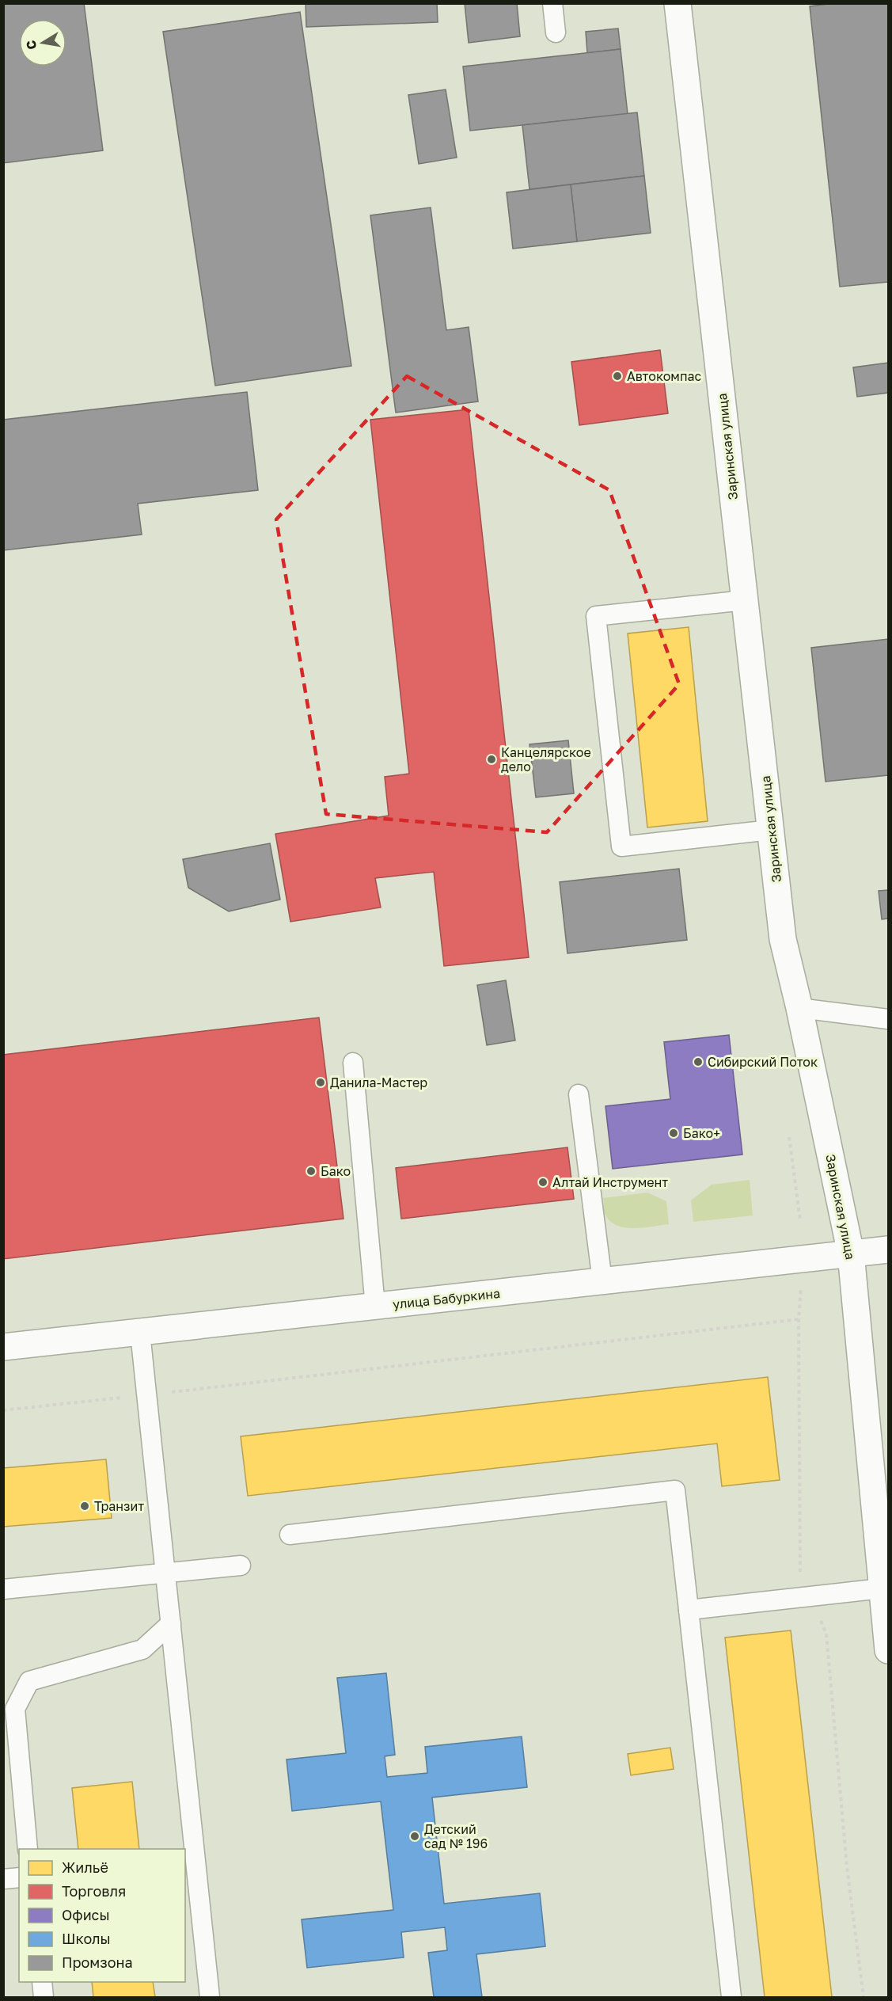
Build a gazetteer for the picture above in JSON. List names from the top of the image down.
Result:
{
  "streets": {
    "street": ["Заринская улица", "улица Бабуркина"]
  },
  "crossings": [
    ["Заринская улица", "улица Бабуркина"]
  ],
  "places": [
    "Автокомпас",
    "Канцелярское дело",
    "Сибирский Поток",
    "Данила-Мастер",
    "Бако+",
    "Бако",
    "Алтай Инструмент",
    "Транзит",
    "Детский сад № 196"
  ],
  "legend": [
    "Жильё",
    "Торговля",
    "Офисы",
    "Школы",
    "Промзона"
  ],
  "north": "left"
}
